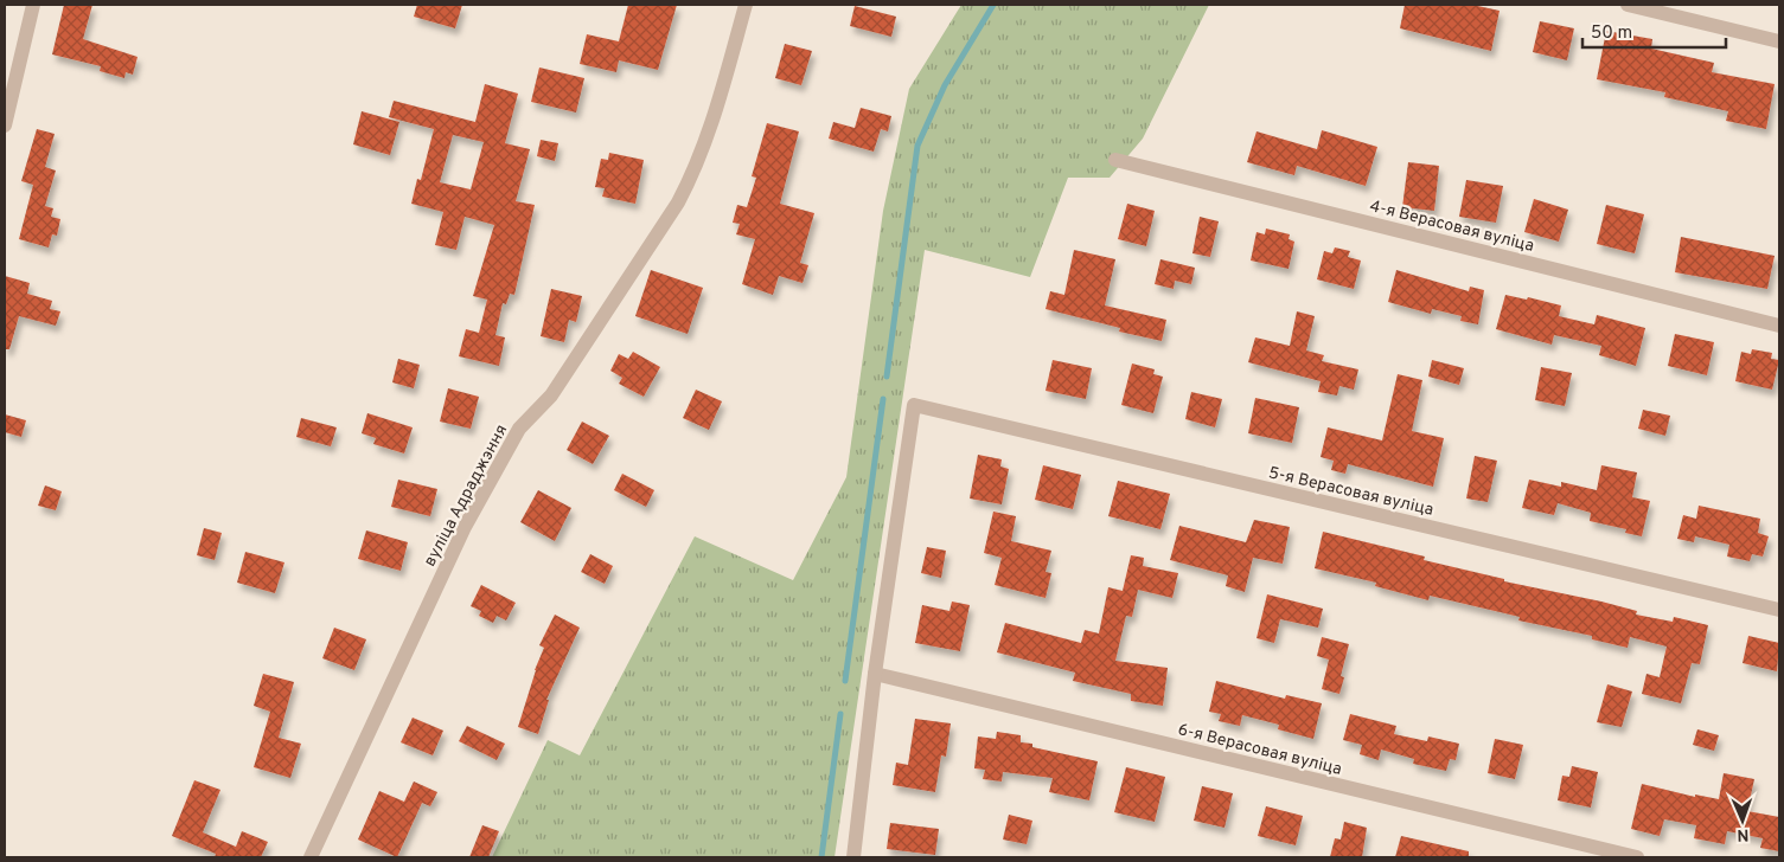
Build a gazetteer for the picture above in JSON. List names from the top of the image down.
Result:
{
  "streets": {
    "street": [
      "4-я Верасовая вуліца",
      "5-я Верасовая вуліца",
      "вуліца Адраджэння",
      "6-я Верасовая вуліца"
    ]
  },
  "crossings": [
    ["5-я Верасовая вуліца", "6-я Верасовая вуліца"]
  ],
  "scale_bar": "50 m",
  "north": "bottom"
}
